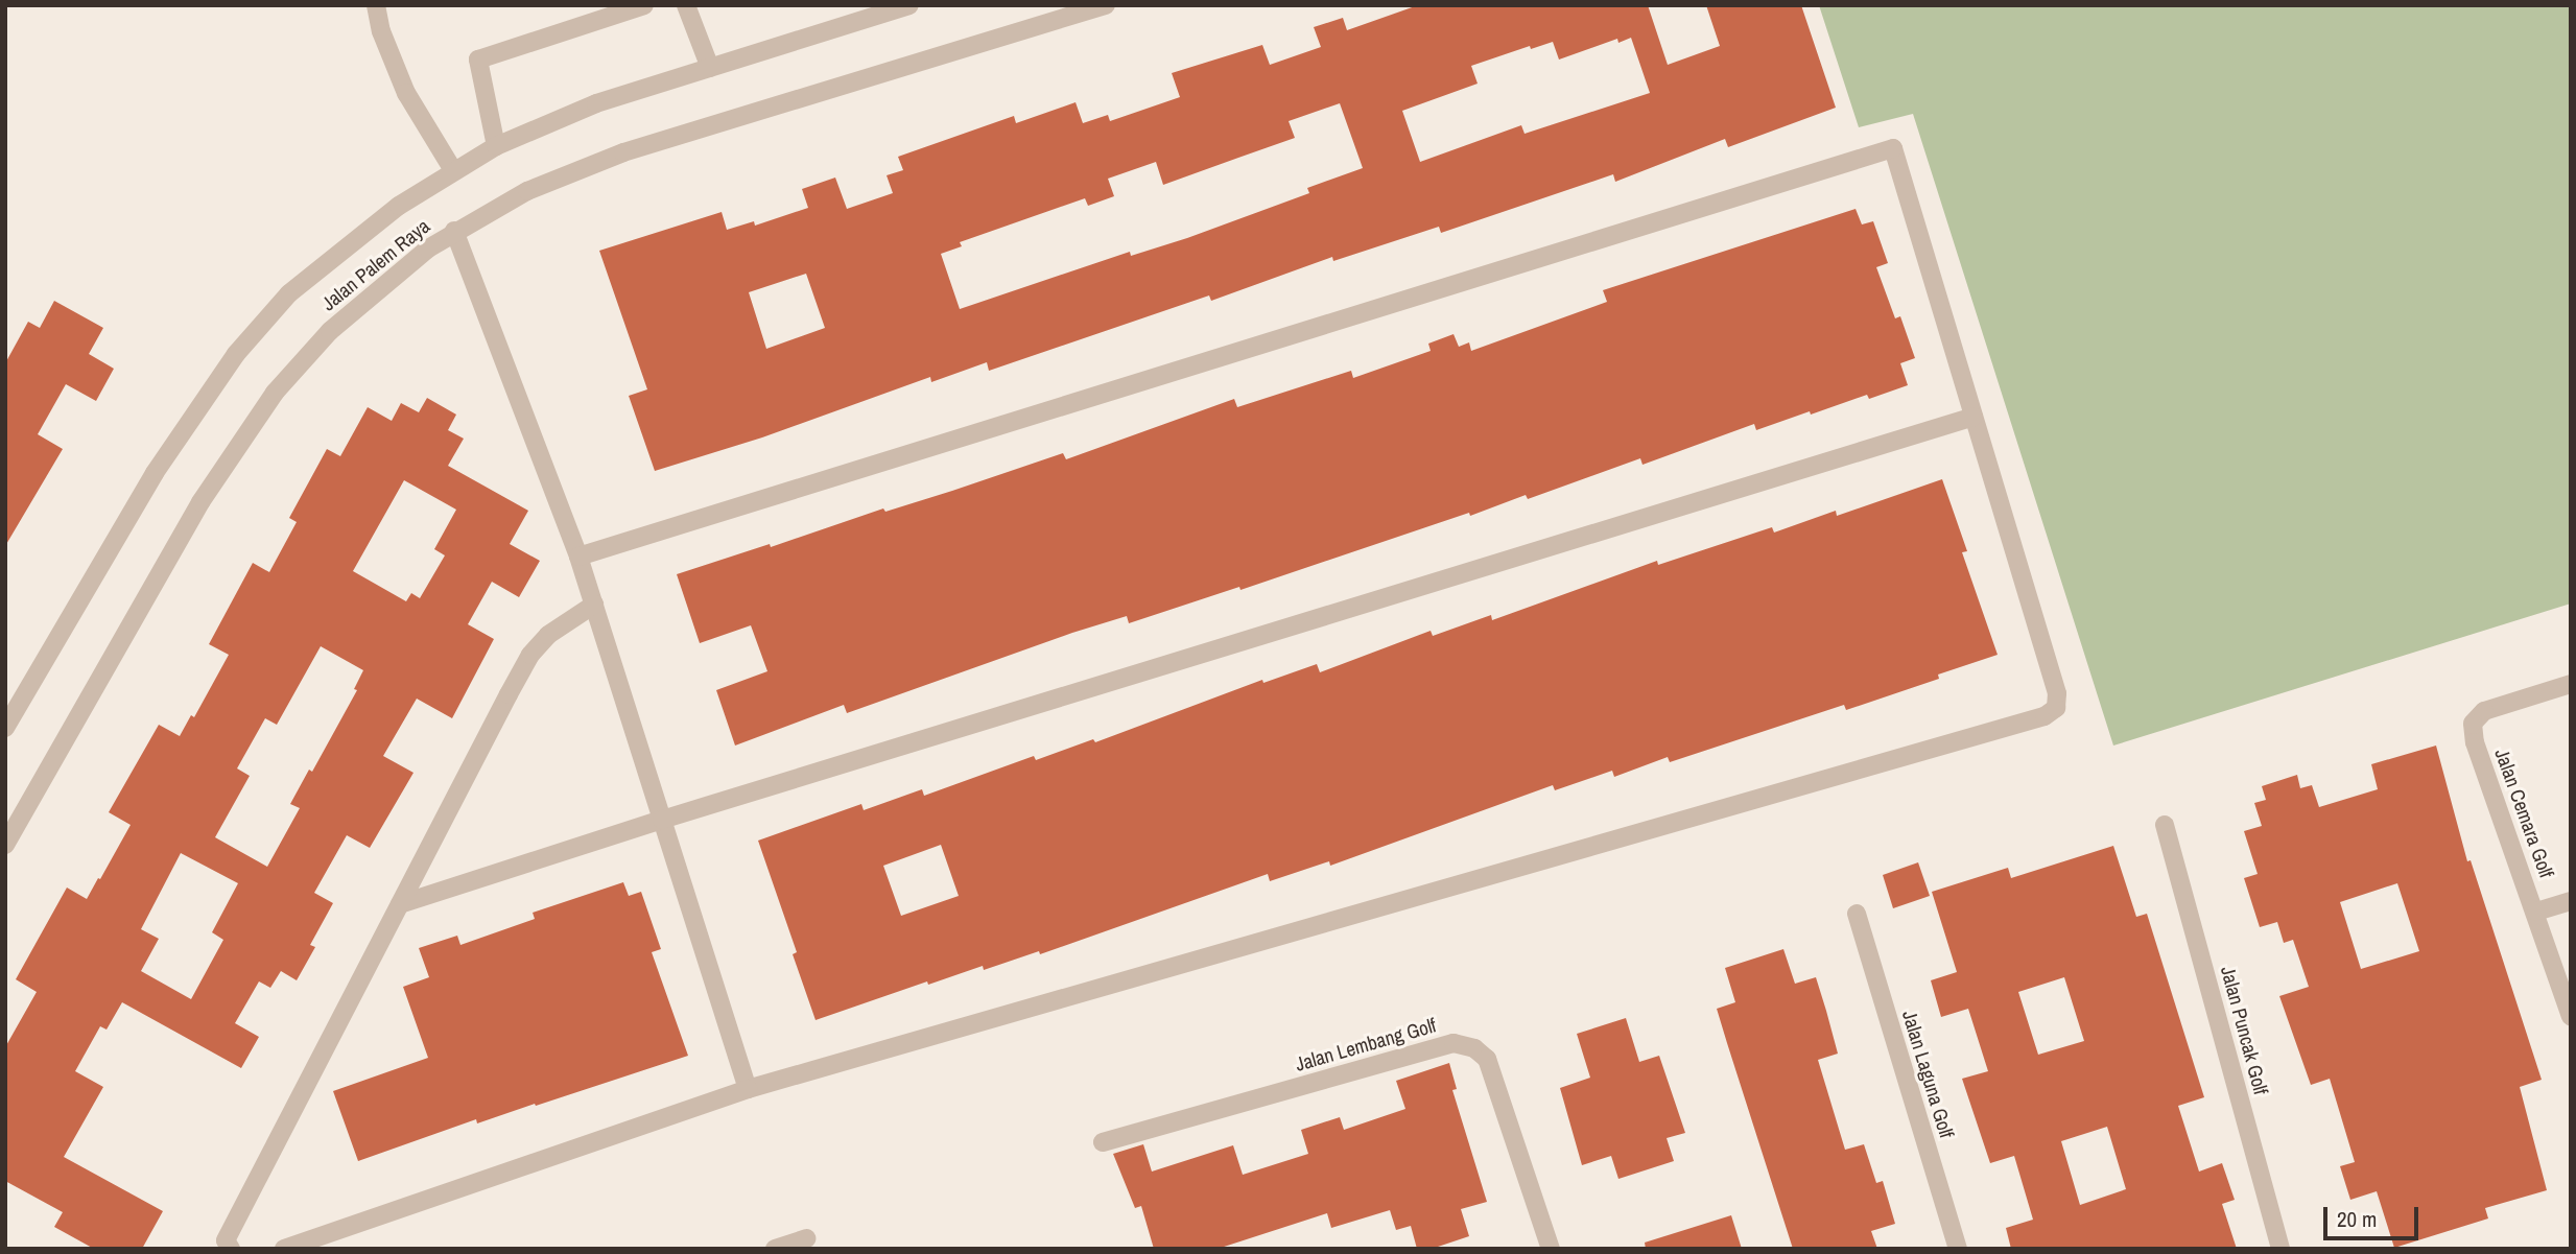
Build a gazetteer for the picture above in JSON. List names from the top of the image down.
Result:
{
  "streets": {
    "street": [
      "Jalan Palem Raya",
      "Jalan Cemara Golf",
      "Jalan Puncak Golf",
      "Jalan Lembang Golf",
      "Jalan Laguna Golf"
    ]
  },
  "scale_bar": "20 m"
}
